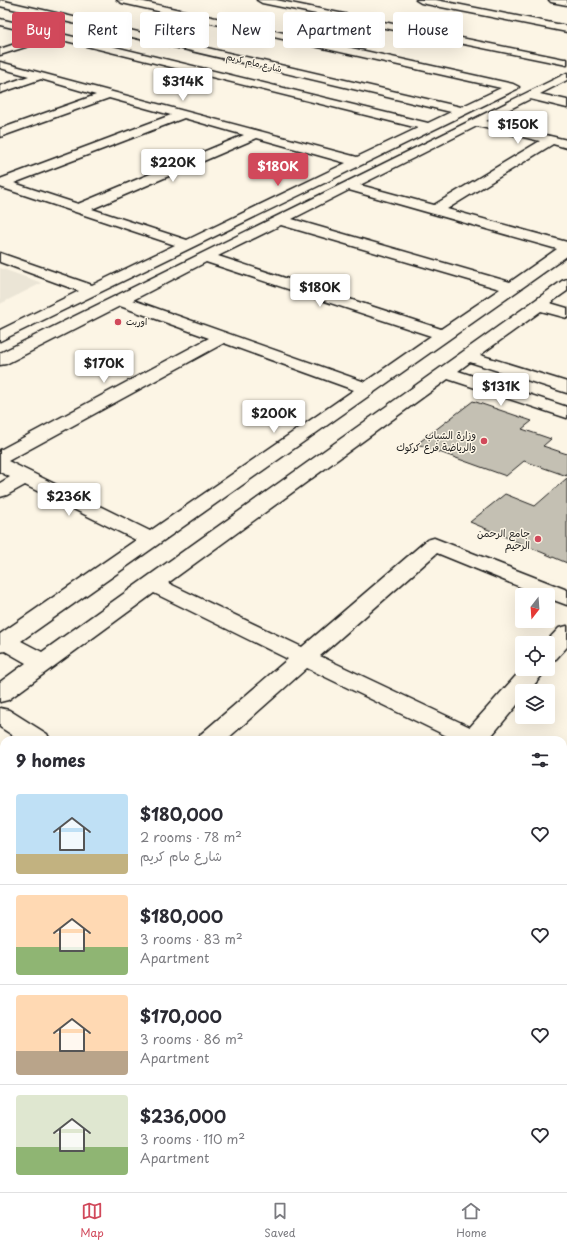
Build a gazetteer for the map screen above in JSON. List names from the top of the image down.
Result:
{
  "streets": {
    "street": ["شارع مام كريم"]
  },
  "places": ["اوربت", "وزارة الشباب والرياضة فرع كركوك", "جامع الرحمن الرحيم"],
  "north": "bottom",
  "page": {
    "chip": [
      "Buy",
      "Rent",
      "Filters",
      "New",
      "Apartment",
      "House"
    ],
    "price": [
      "$314K",
      "$150K",
      "$220K",
      "$180K",
      "$180K",
      "$170K",
      "$131K",
      "$200K",
      "$236K"
    ],
    "heading": "9 homes",
    "list": [
      {
        "name": "$180,000",
        "note": "2 rooms · 78 m² · شارع مام كريم"
      },
      {
        "name": "$180,000",
        "note": "3 rooms · 83 m² · Apartment"
      },
      {
        "name": "$170,000",
        "note": "3 rooms · 86 m² · Apartment"
      },
      {
        "name": "$236,000",
        "note": "3 rooms · 110 m² · Apartment"
      }
    ],
    "tabs": ["Map", "Saved", "Home"]
  }
}
